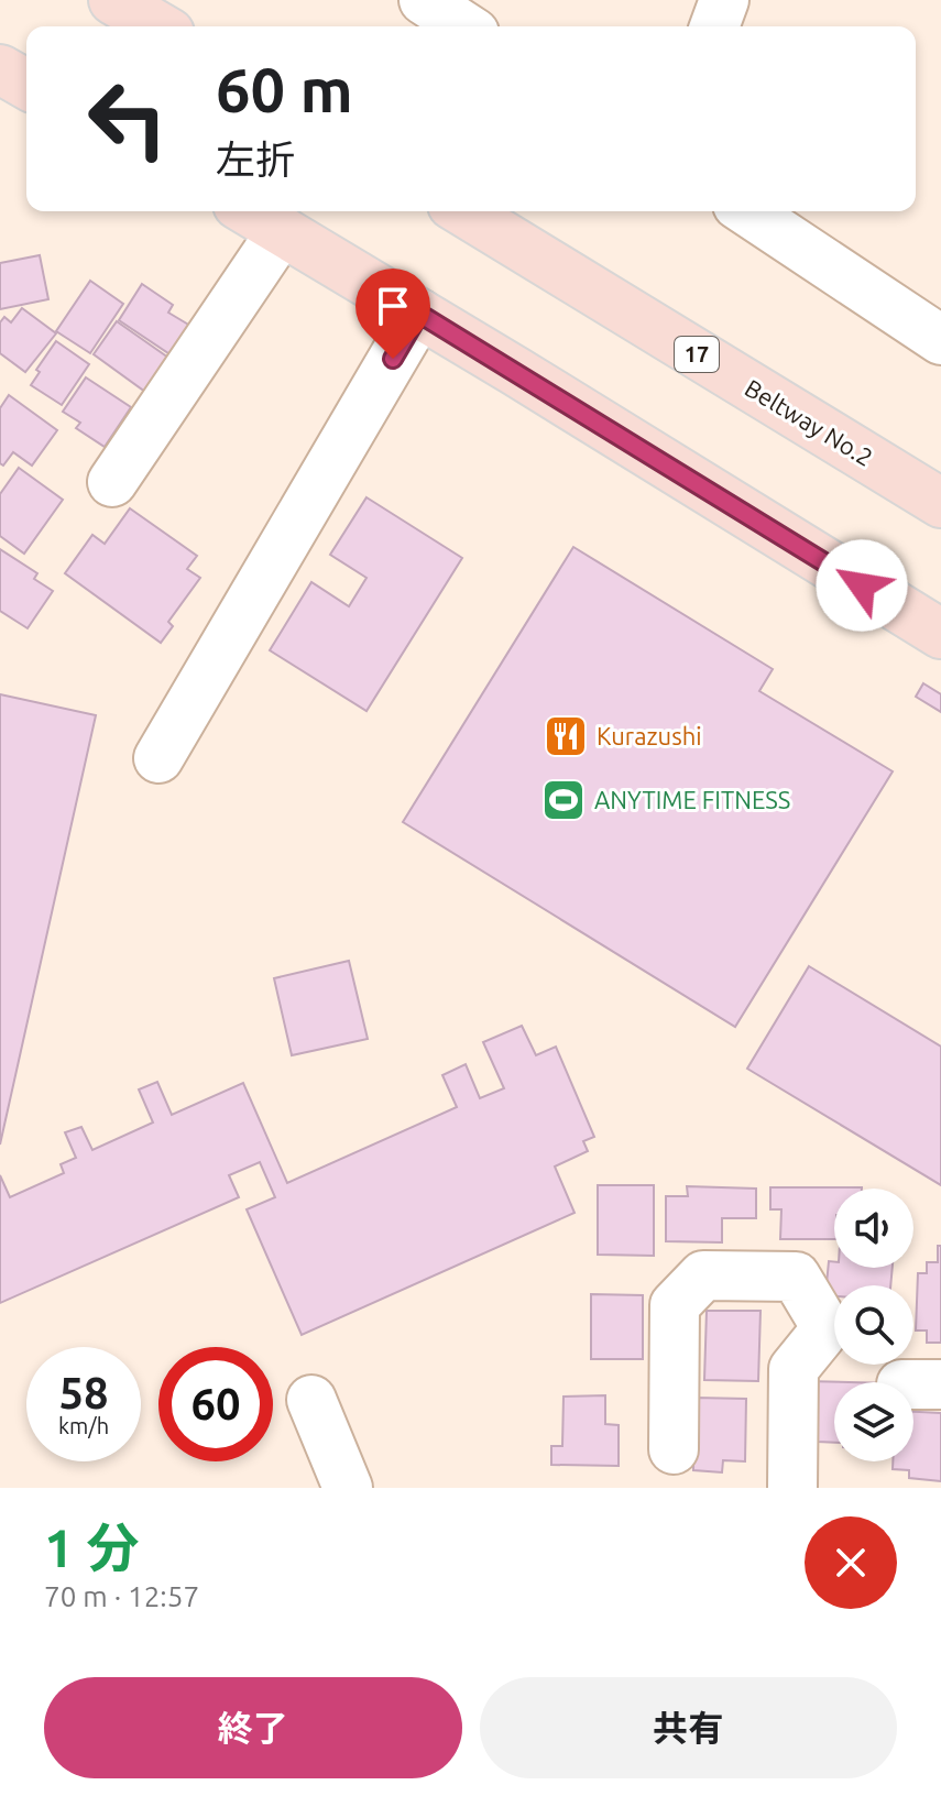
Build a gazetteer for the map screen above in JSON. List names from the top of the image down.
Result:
{
  "streets": {
    "main road": ["17", "Beltway No.2"]
  },
  "places": {
    "restaurant": ["Kurazushi"],
    "sports": ["ANYTIME FITNESS"]
  },
  "page": {
    "turn": ["60 m", "左折"],
    "speed": "58 km/h",
    "limit": "60",
    "heading": ["1 分", "70 m · 12:57"],
    "buttons": ["終了", "共有"]
  }
}
